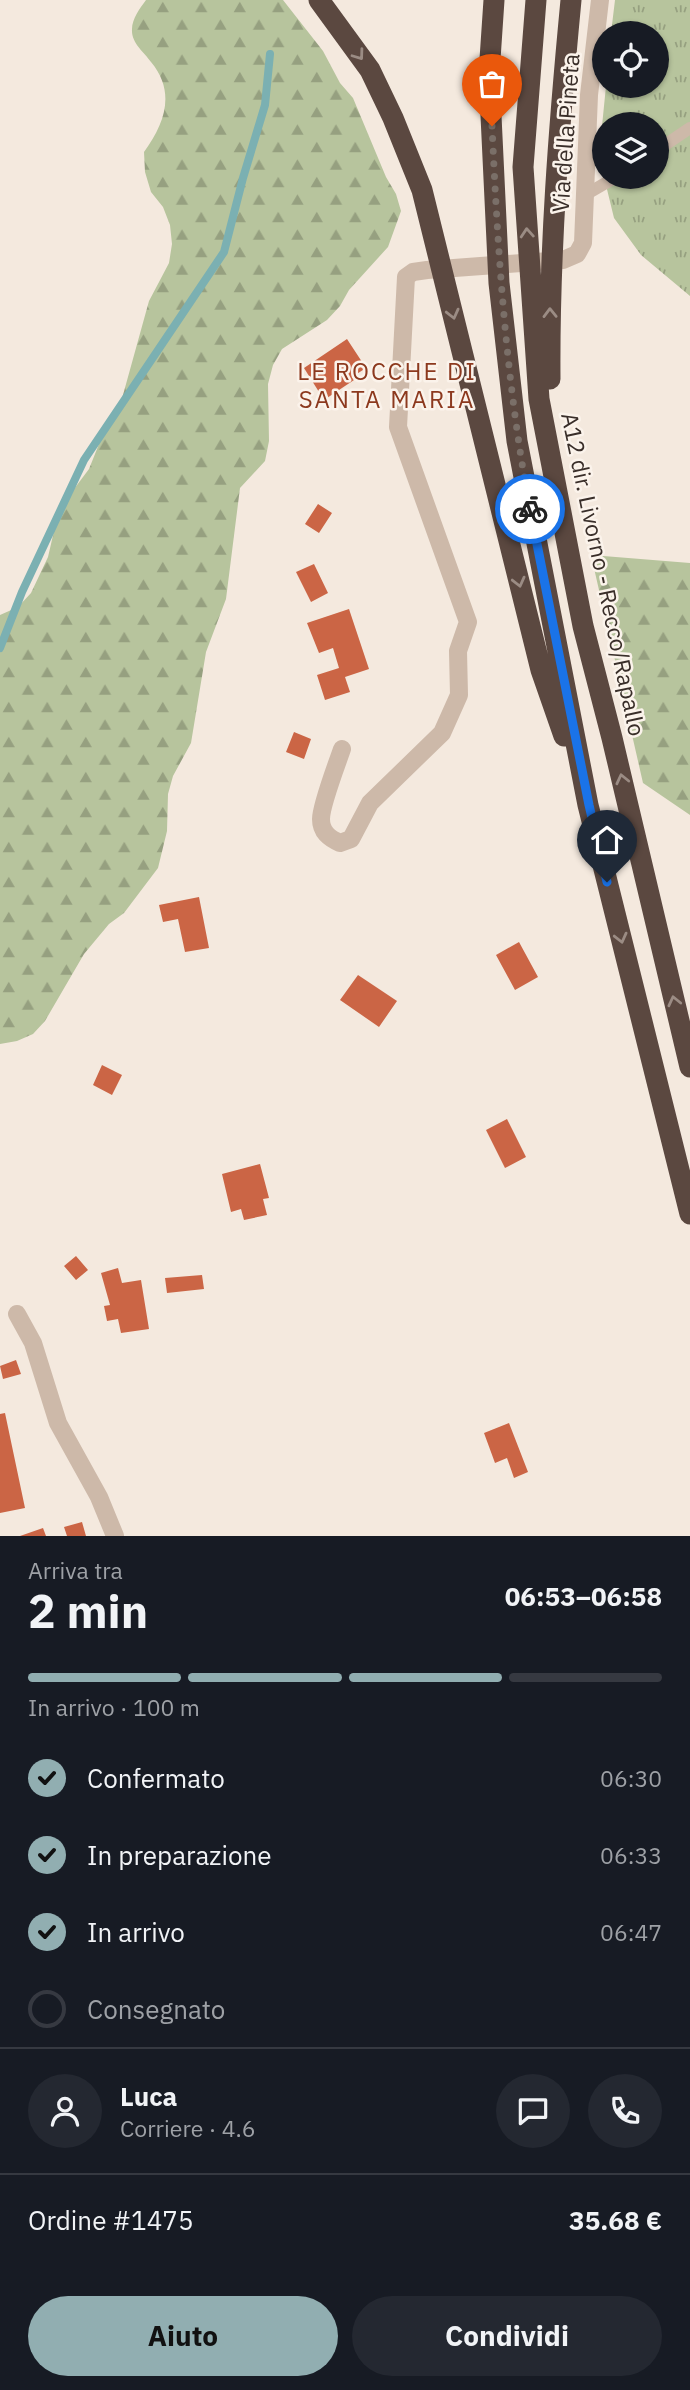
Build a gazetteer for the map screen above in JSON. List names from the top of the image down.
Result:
{
  "streets": {
    "highway": ["A12 dir. Livorno - Recco/Rapallo"],
    "street": ["Via della Pineta"]
  },
  "districts": ["LE ROCCHE DI SANTA MARIA"],
  "page": {
    "heading": ["2 min", "Arriva tra", "06:53–06:58"],
    "panel": [
      "Luca",
      "Corriere · 4.6",
      "Ordine #1475",
      "35.68 €"
    ],
    "bar": "In arrivo · 100 m",
    "list": [
      ["Confermato", "06:30"],
      ["In preparazione", "06:33"],
      ["In arrivo", "06:47"],
      "Consegnato"
    ],
    "buttons": ["Aiuto", "Condividi"]
  }
}
